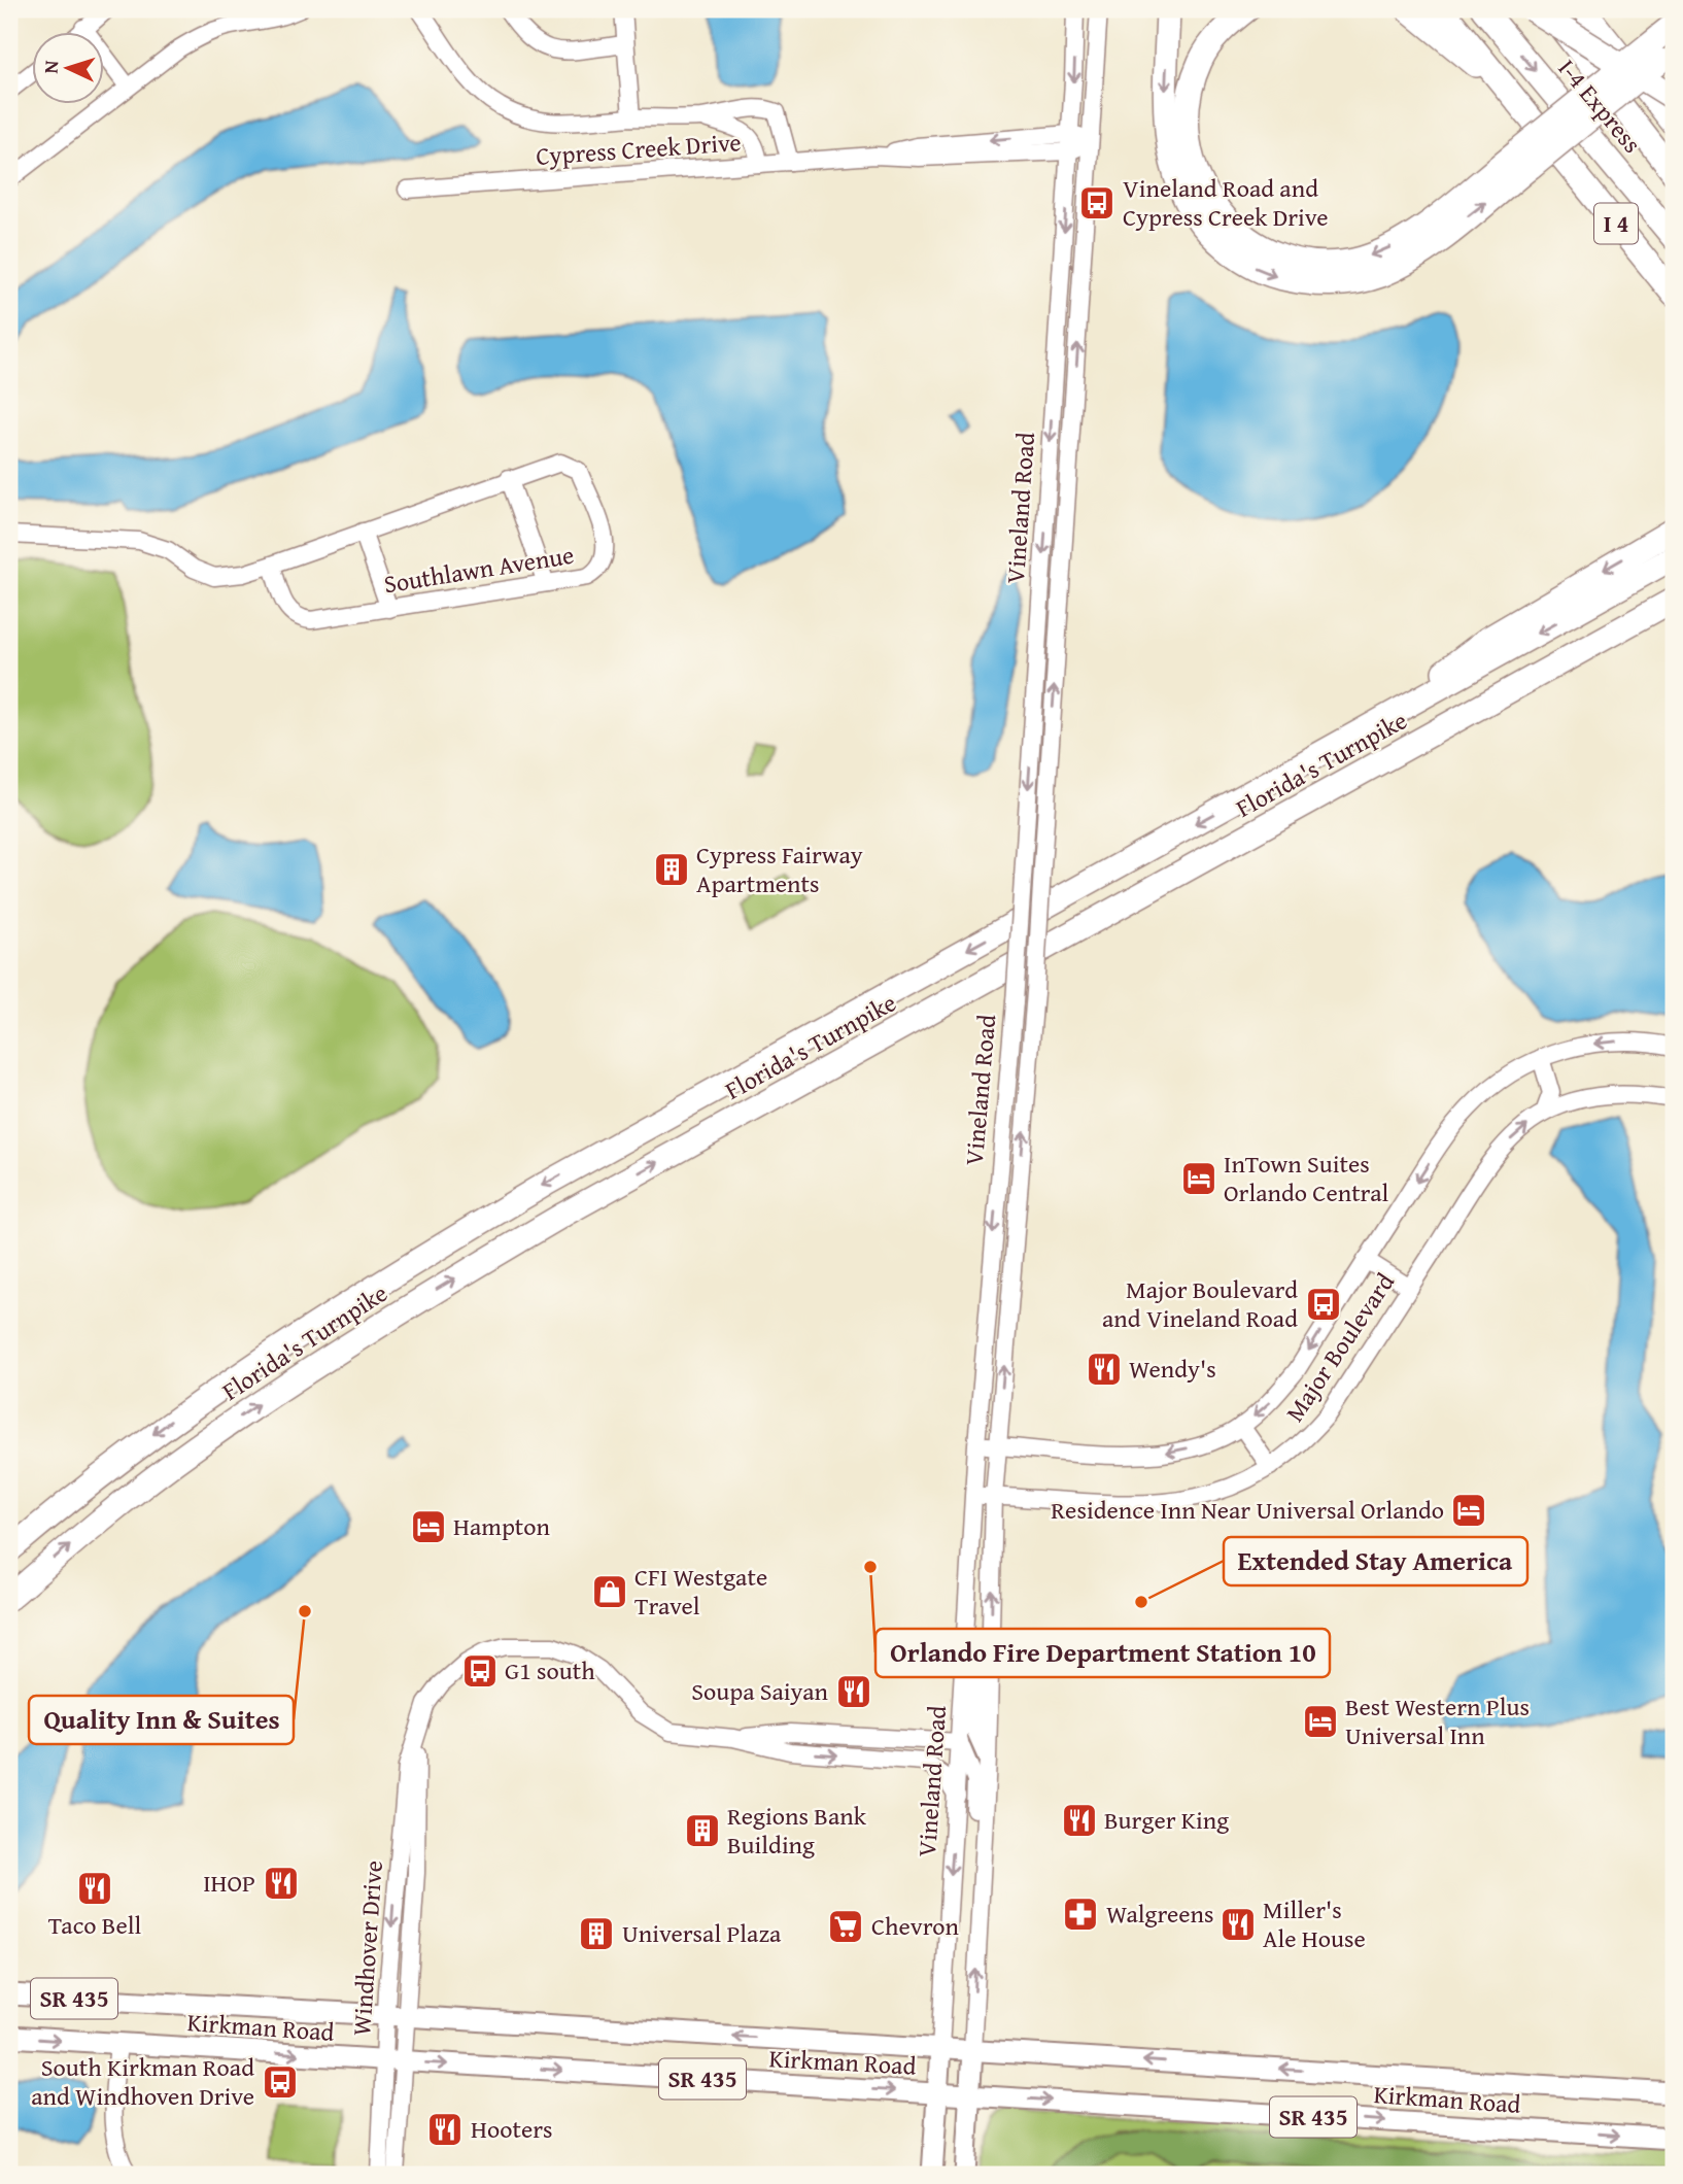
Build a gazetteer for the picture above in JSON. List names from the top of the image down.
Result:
{
  "streets": {
    "highway": ["I-4 Express", "I 4", "Florida's Turnpike"],
    "main road": ["Vineland Road", "SR 435", "Kirkman Road"],
    "street": [
      "Cypress Creek Drive",
      "Southlawn Avenue",
      "Major Boulevard",
      "Windhover Drive"
    ]
  },
  "crossings": [
    ["Cypress Creek Drive", "Vineland Road"],
    ["Vineland Road", "Major Boulevard"],
    ["Vineland Road", "Windhover Drive"],
    ["Vineland Road", "Kirkman Road"],
    ["Windhover Drive", "Kirkman Road"]
  ],
  "places": {
    "bus stop": [
      "Vineland Road and Cypress Creek Drive",
      "Major Boulevard and Vineland Road",
      "G1 south",
      "South Kirkman Road and Windhoven Drive"
    ],
    "building": ["Cypress Fairway Apartments", "Regions Bank Building", "Universal Plaza"],
    "hotel": [
      "InTown Suites Orlando Central",
      "Residence Inn Near Universal Orlando",
      "Hampton",
      "Best Western Plus Universal Inn"
    ],
    "restaurant": [
      "Wendy's",
      "Soupa Saiyan",
      "Burger King",
      "IHOP",
      "Taco Bell",
      "Miller's Ale House",
      "Hooters"
    ],
    "other": ["Orlando Fire Department Station 10", "Extended Stay America", "Quality Inn & Suites"],
    "shop": ["CFI Westgate Travel"],
    "pharmacy": ["Walgreens"],
    "supermarket": ["Chevron"]
  },
  "north": "left"
}
